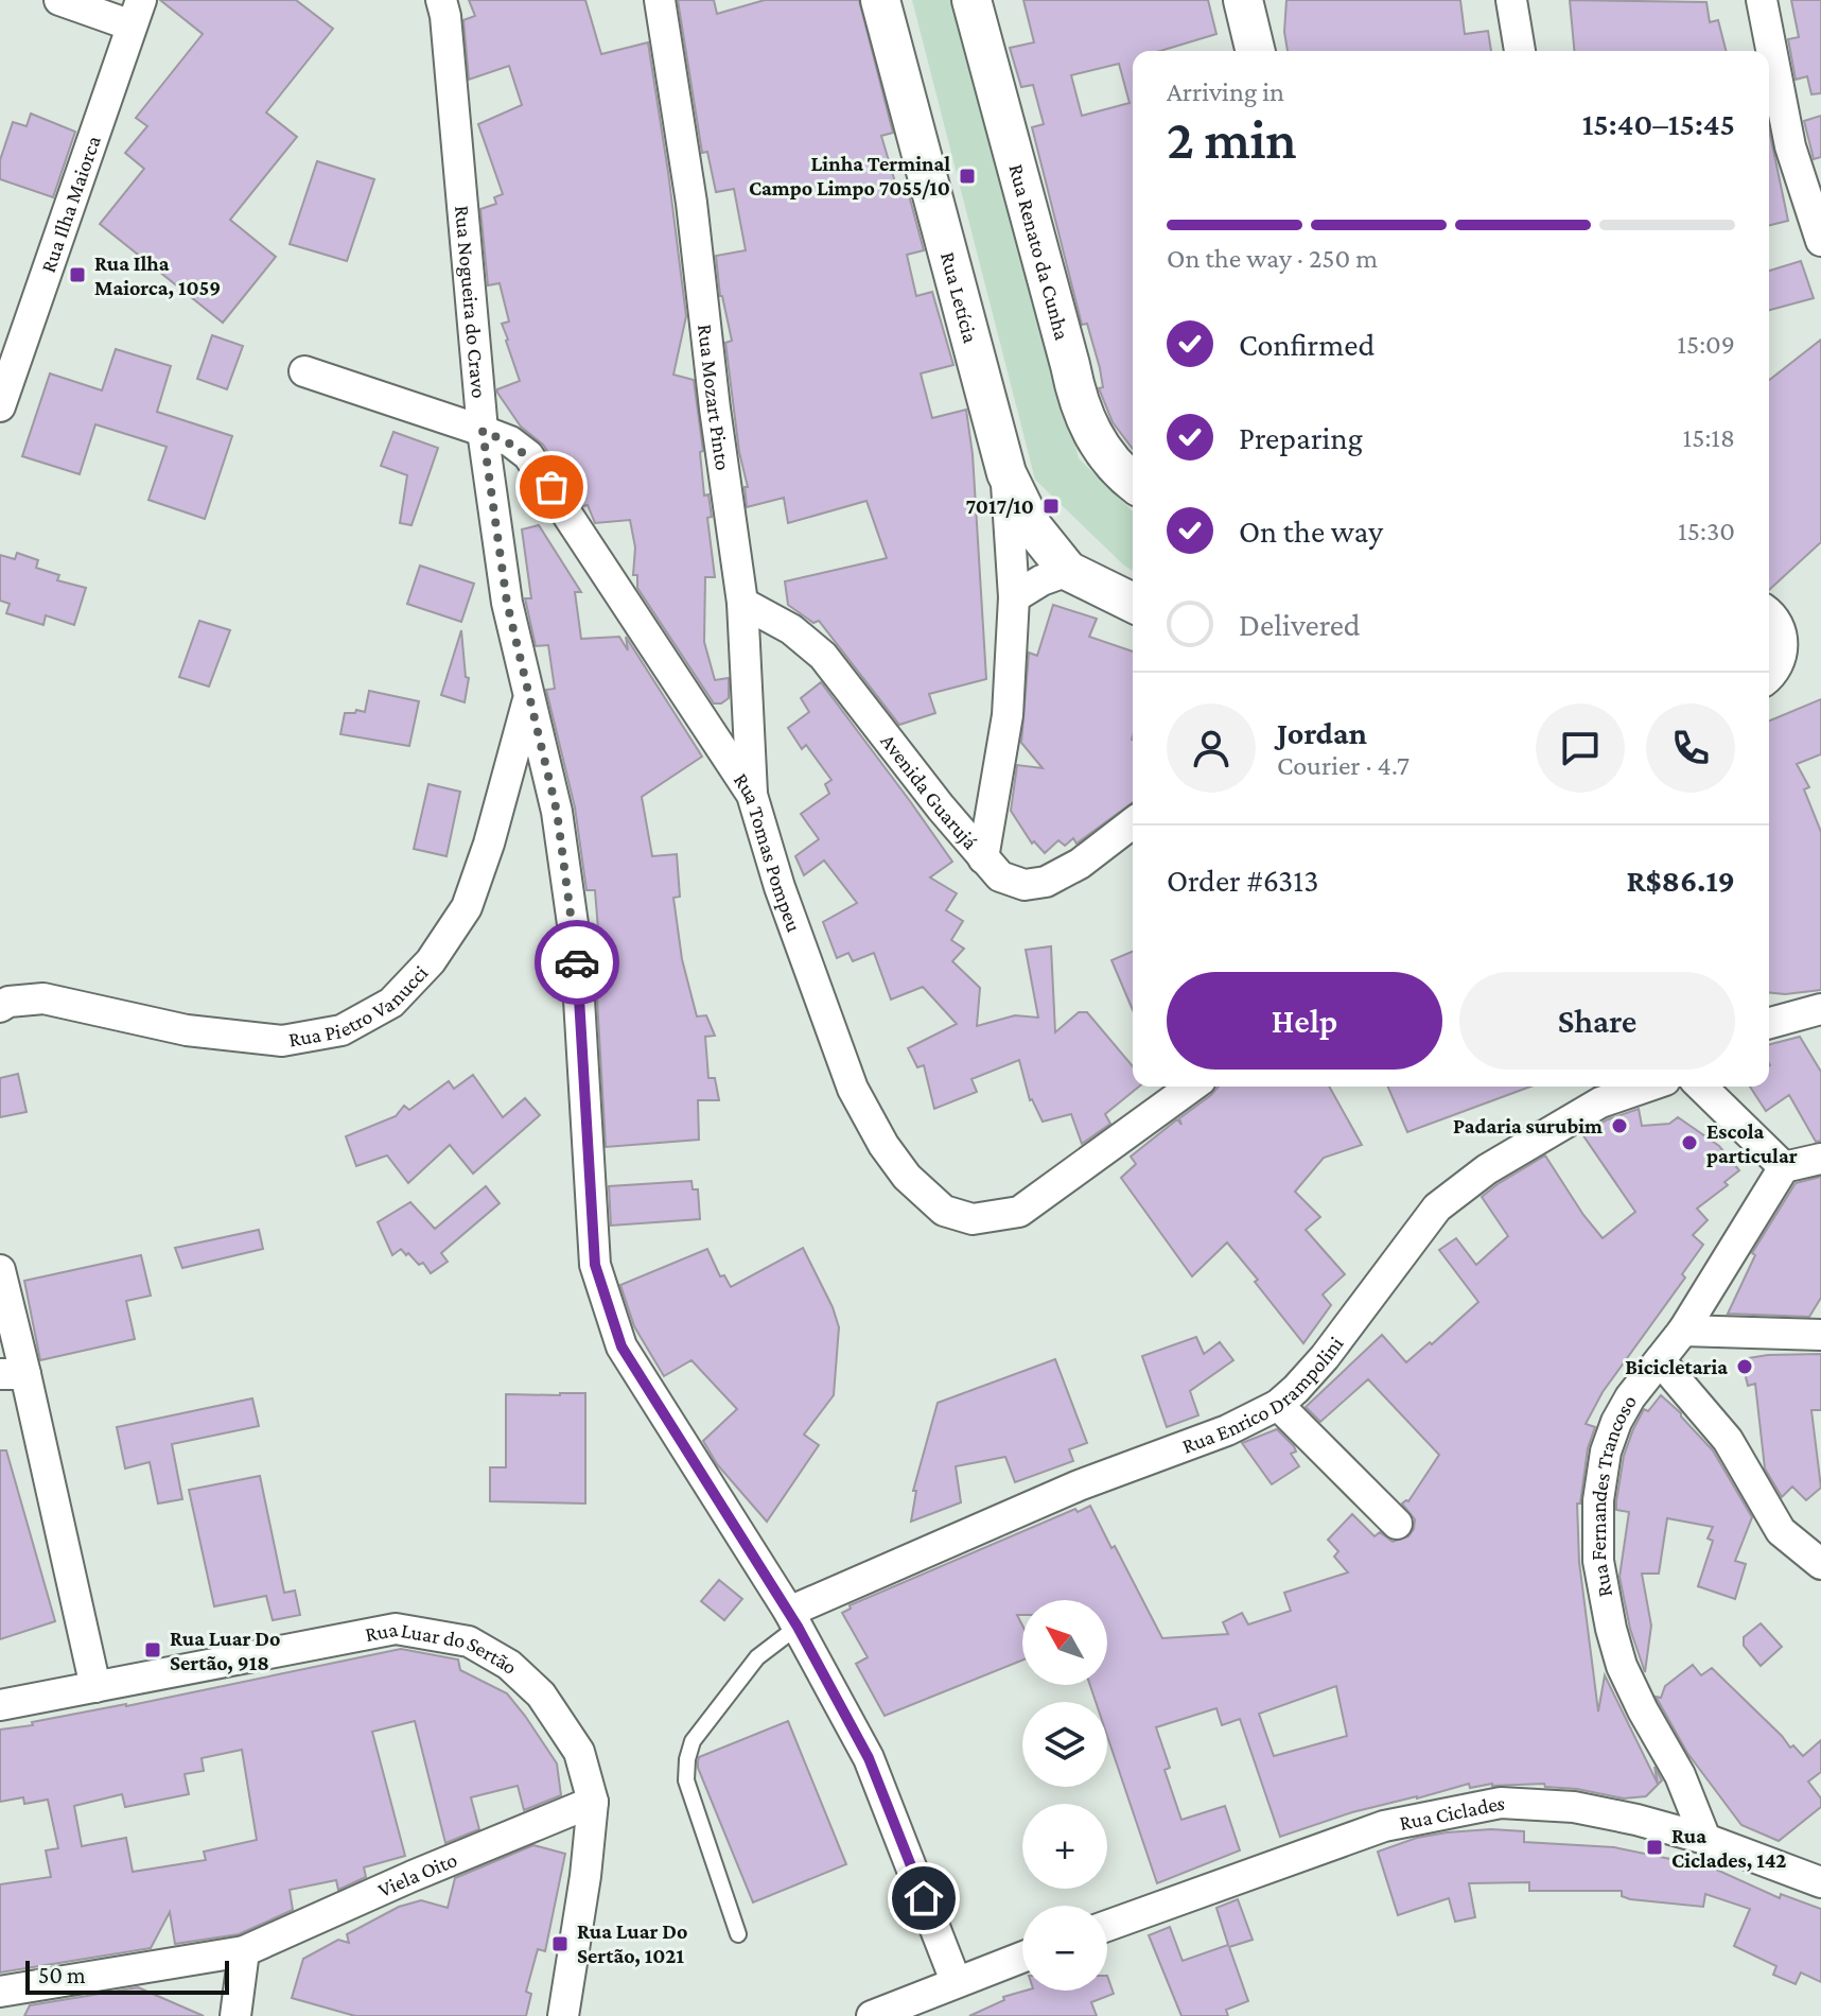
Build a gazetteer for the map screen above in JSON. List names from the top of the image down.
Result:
{
  "streets": {
    "street": [
      "Rua Ilha Maiorca",
      "Rua Renato da Cunha",
      "Rua Letícia",
      "Rua Nogueira do Cravo",
      "Rua Mozart Pinto",
      "Avenida Guarujá",
      "Rua Tomas Pompeu",
      "Rua Pietro Vanucci",
      "Rua Enrico Drampolini",
      "Rua Fernandes Trancoso",
      "Rua Luar do Sertão",
      "Rua Ciclades",
      "Viela Oito"
    ]
  },
  "crossings": [
    ["Rua Letícia", "Avenida Guarujá"],
    ["Rua Nogueira do Cravo", "Rua Tomas Pompeu"],
    ["Rua Nogueira do Cravo", "Rua Pietro Vanucci"],
    ["Rua Nogueira do Cravo", "Rua Enrico Drampolini"],
    ["Rua Mozart Pinto", "Avenida Guarujá"],
    ["Rua Mozart Pinto", "Rua Tomas Pompeu"],
    ["Rua Fernandes Trancoso", "Rua Ciclades"],
    ["Rua Luar do Sertão", "Viela Oito"]
  ],
  "places": {
    "transit": [
      "Linha Terminal Campo Limpo 7055/10",
      "Rua Ilha Maiorca, 1059",
      "7017/10",
      "Rua Luar Do Sertão, 918",
      "Rua Ciclades, 142",
      "Rua Luar Do Sertão, 1021"
    ],
    "other": ["Padaria surubim", "Escola particular", "Bicicletaria"]
  },
  "scale_bar": "50 m",
  "north": "top left",
  "page": {
    "heading": ["2 min", "Arriving in", "15:40–15:45"],
    "panel": [
      "Jordan",
      "Courier · 4.7",
      "Order #6313",
      "R$86.19"
    ],
    "bar": "On the way · 250 m",
    "list": [
      ["Confirmed", "15:09"],
      ["Preparing", "15:18"],
      ["On the way", "15:30"],
      "Delivered"
    ],
    "buttons": ["Help", "Share"],
    "map_buttons": ["+", "−"],
    "scale": "50 m"
  }
}
